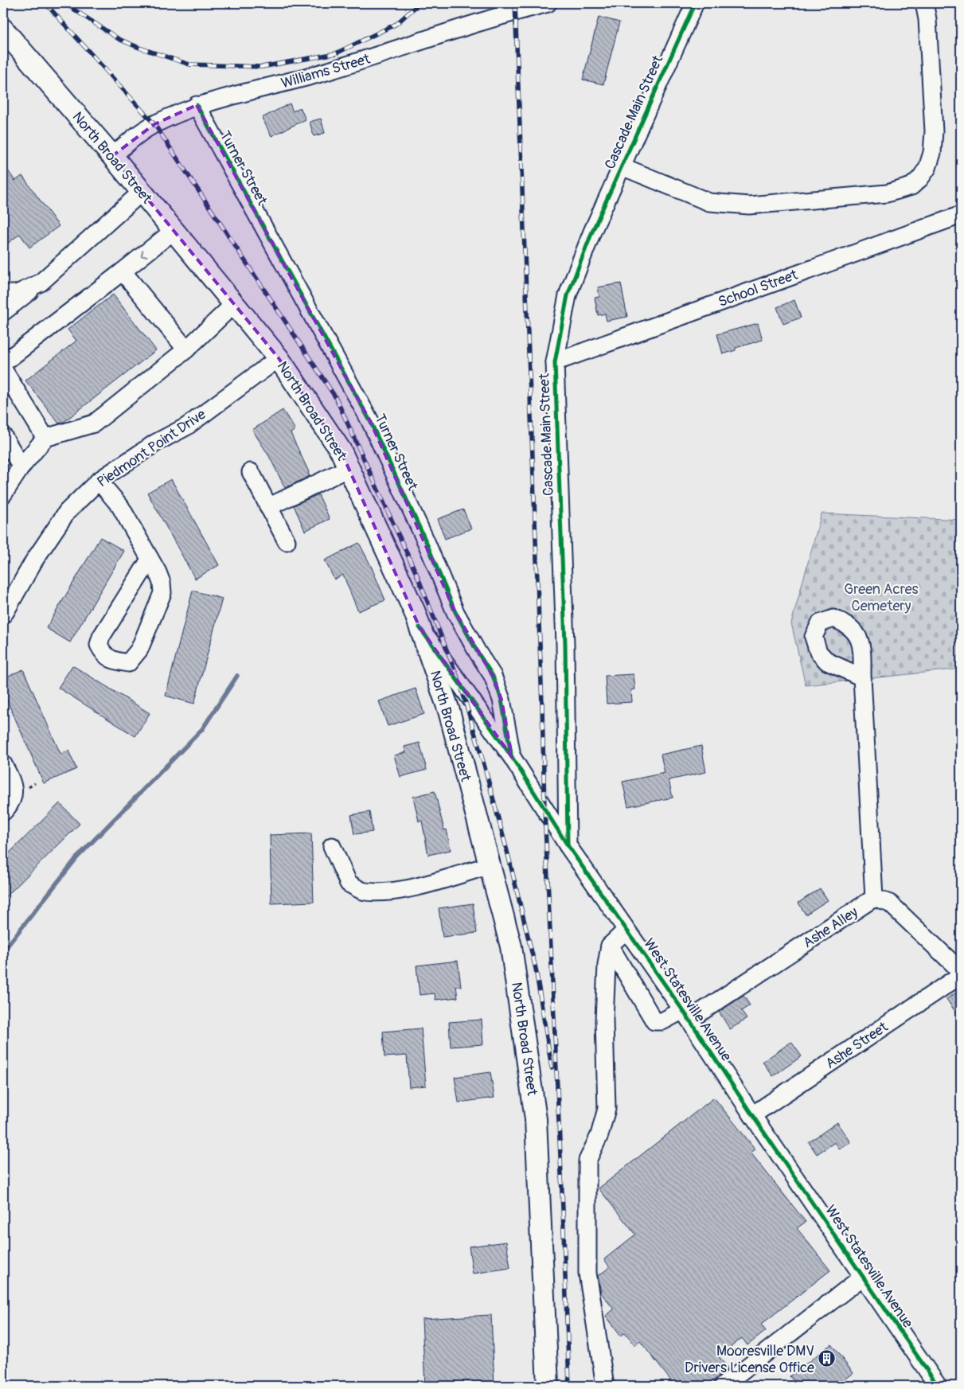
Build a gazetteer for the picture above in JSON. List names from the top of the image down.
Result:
{
  "streets": {
    "main road": ["North Broad Street"],
    "street": [
      "Williams Street",
      "Cascade Main Street",
      "Turner Street",
      "School Street",
      "Piedmont Point Drive",
      "Ashe Alley",
      "West Statesville Avenue",
      "Ashe Street"
    ]
  },
  "crossings": [
    ["Williams Street", "North Broad Street"],
    ["Williams Street", "Turner Street"],
    ["Cascade Main Street", "School Street"],
    ["Cascade Main Street", "West Statesville Avenue"],
    ["North Broad Street", "Piedmont Point Drive"],
    ["North Broad Street", "West Statesville Avenue"],
    ["Turner Street", "West Statesville Avenue"],
    ["Ashe Alley", "West Statesville Avenue"],
    ["West Statesville Avenue", "Ashe Street"]
  ],
  "parks": ["Green Acres Cemetery"],
  "places": {
    "building": ["Mooresville DMV Drivers License Office"]
  }
}
